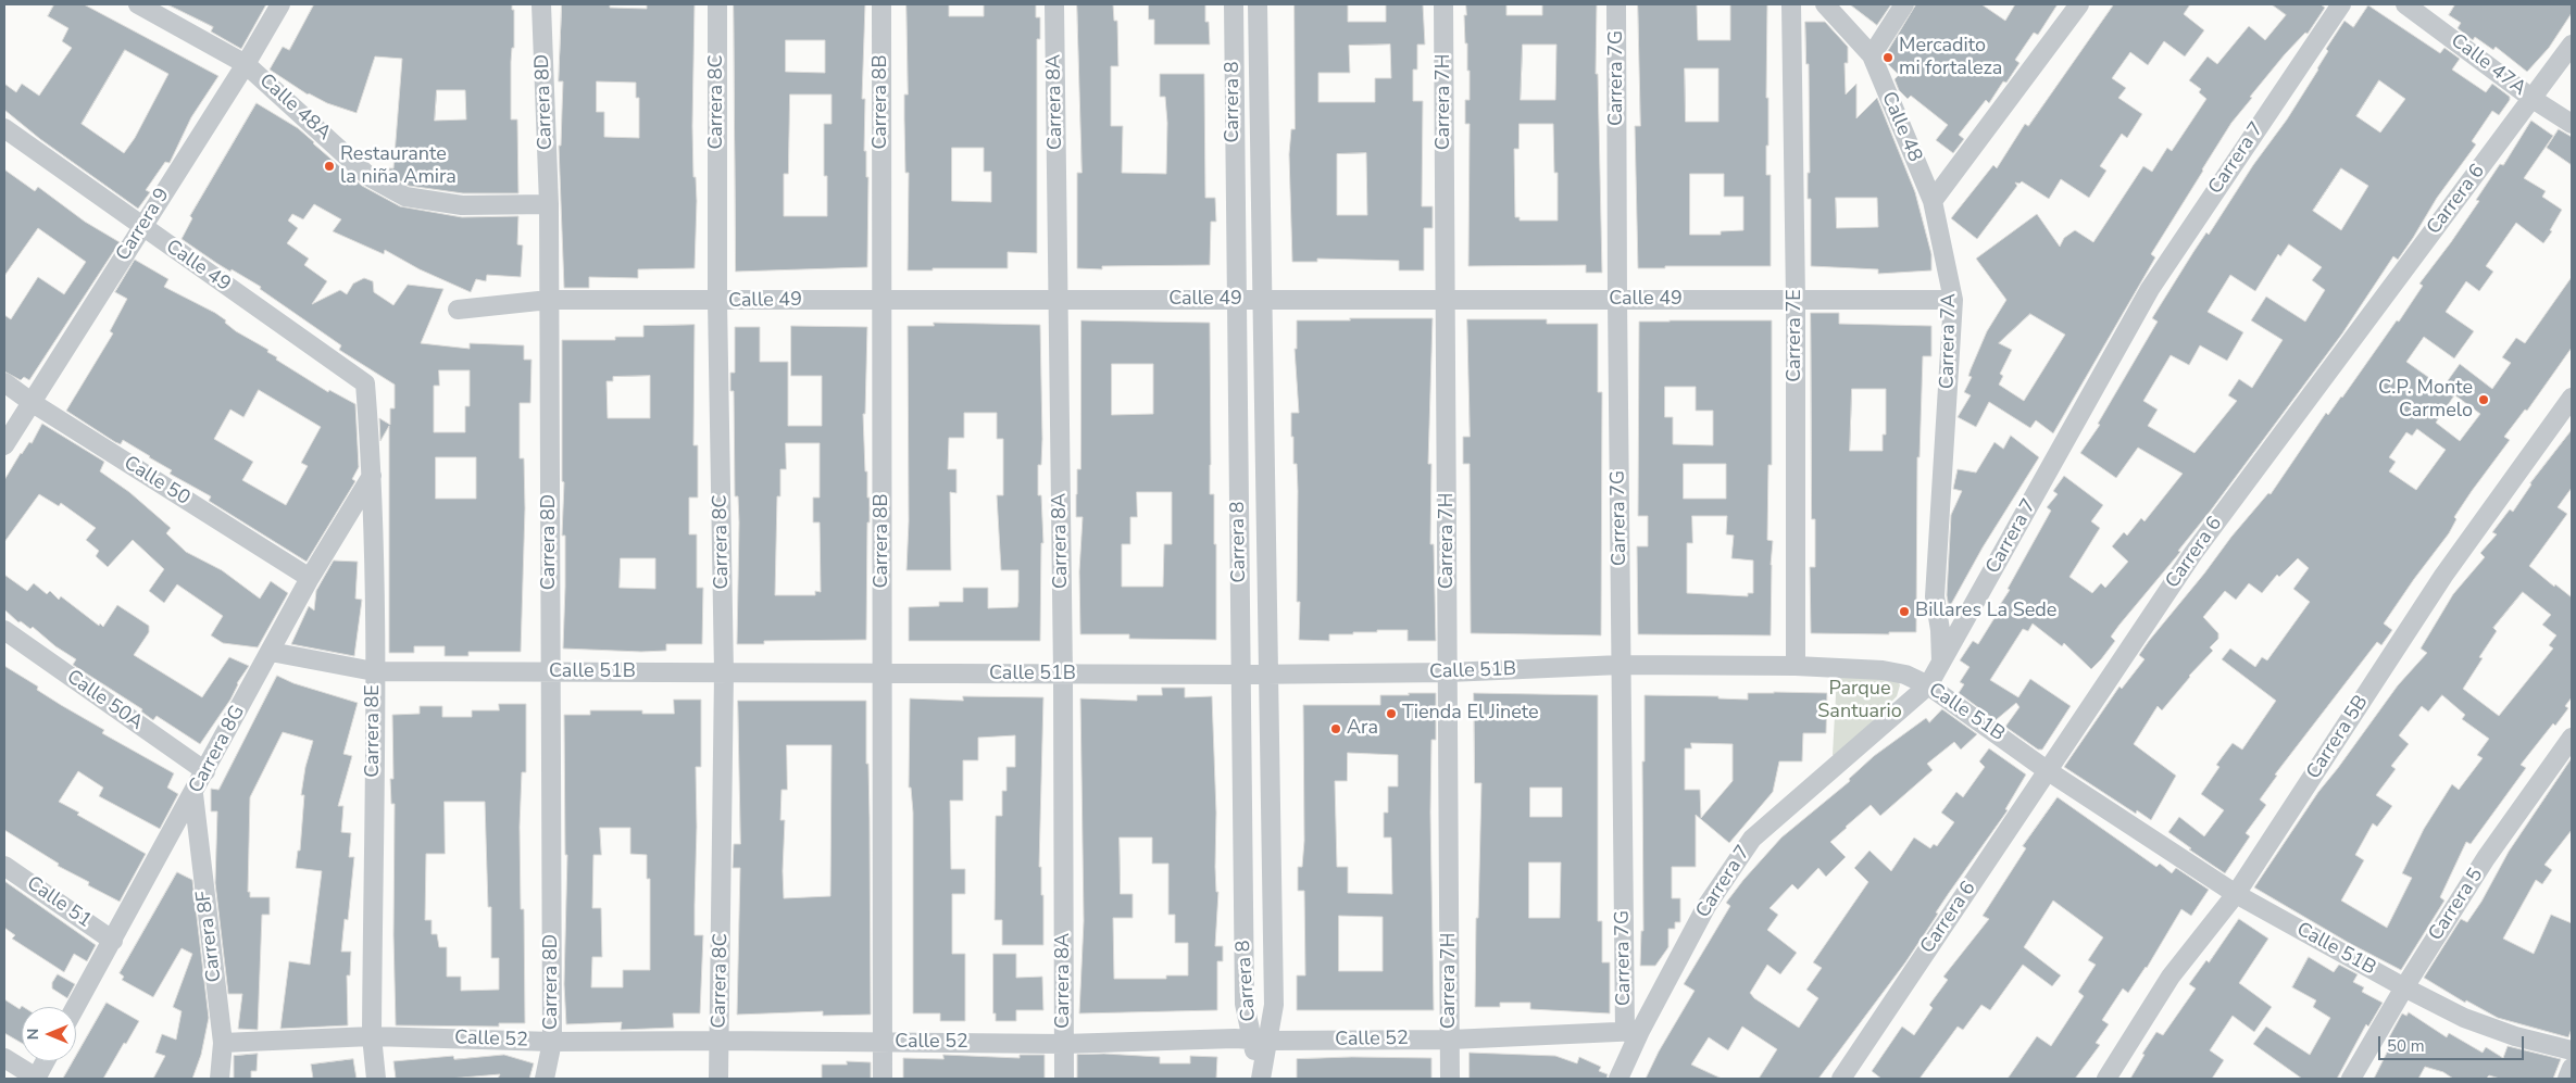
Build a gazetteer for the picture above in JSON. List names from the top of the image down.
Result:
{
  "streets": {
    "street": [
      "Calle 47A",
      "Carrera 7G",
      "Carrera 8D",
      "Carrera 8C",
      "Carrera 8B",
      "Carrera 8A",
      "Carrera 8",
      "Carrera 7H",
      "Calle 48A",
      "Calle 48",
      "Carrera 7",
      "Carrera 6",
      "Carrera 9",
      "Calle 49",
      "Carrera 7E",
      "Carrera 7A",
      "Calle 50",
      "Calle 51B",
      "Calle 50A",
      "Carrera 8E",
      "Carrera 5B",
      "Carrera 8G",
      "Calle 51",
      "Carrera 5",
      "Carrera 8F",
      "Calle 52"
    ]
  },
  "crossings": [
    ["Calle 47A", "Carrera 6"],
    ["Carrera 7G", "Carrera 7"],
    ["Carrera 7G", "Calle 49"],
    ["Carrera 7G", "Calle 51B"],
    ["Carrera 7G", "Calle 52"],
    ["Carrera 8D", "Calle 48A"],
    ["Carrera 8D", "Calle 49"],
    ["Carrera 8D", "Calle 51B"],
    ["Carrera 8D", "Calle 52"],
    ["Carrera 8C", "Calle 49"],
    ["Carrera 8C", "Calle 51B"],
    ["Carrera 8C", "Calle 52"],
    ["Carrera 8B", "Calle 49"],
    ["Carrera 8B", "Calle 51B"],
    ["Carrera 8B", "Calle 52"],
    ["Carrera 8A", "Calle 49"],
    ["Carrera 8A", "Calle 51B"],
    ["Carrera 8A", "Calle 52"],
    ["Carrera 8", "Calle 49"],
    ["Carrera 8", "Calle 51B"],
    ["Carrera 8", "Calle 52"],
    ["Carrera 7H", "Calle 49"],
    ["Carrera 7H", "Calle 51B"],
    ["Carrera 7H", "Calle 52"],
    ["Calle 48A", "Carrera 9"],
    ["Calle 48", "Carrera 7A"],
    ["Carrera 7", "Carrera 7A"],
    ["Carrera 7", "Calle 51B"],
    ["Carrera 7", "Calle 52"],
    ["Carrera 6", "Calle 51B"],
    ["Carrera 9", "Calle 49"],
    ["Carrera 9", "Calle 50"],
    ["Calle 49", "Carrera 7E"],
    ["Calle 49", "Carrera 7A"],
    ["Calle 49", "Carrera 8E"],
    ["Carrera 7E", "Calle 51B"],
    ["Calle 50", "Carrera 8G"],
    ["Calle 51B", "Carrera 8E"],
    ["Calle 51B", "Carrera 5B"],
    ["Calle 51B", "Carrera 8G"],
    ["Calle 51B", "Carrera 5"],
    ["Calle 50A", "Carrera 8G"],
    ["Carrera 8E", "Carrera 8G"],
    ["Carrera 8E", "Calle 52"],
    ["Carrera 8G", "Calle 51"],
    ["Carrera 8G", "Carrera 8F"],
    ["Carrera 8F", "Calle 52"]
  ],
  "parks": ["Parque Santuario"],
  "places": [
    "Mercadito mi fortaleza",
    "Restaurante la niña Amira",
    "C.P. Monte Carmelo",
    "Billares La Sede",
    "Tienda El Jinete",
    "Ara"
  ],
  "scale_bar": "50 m",
  "north": "left"
}
